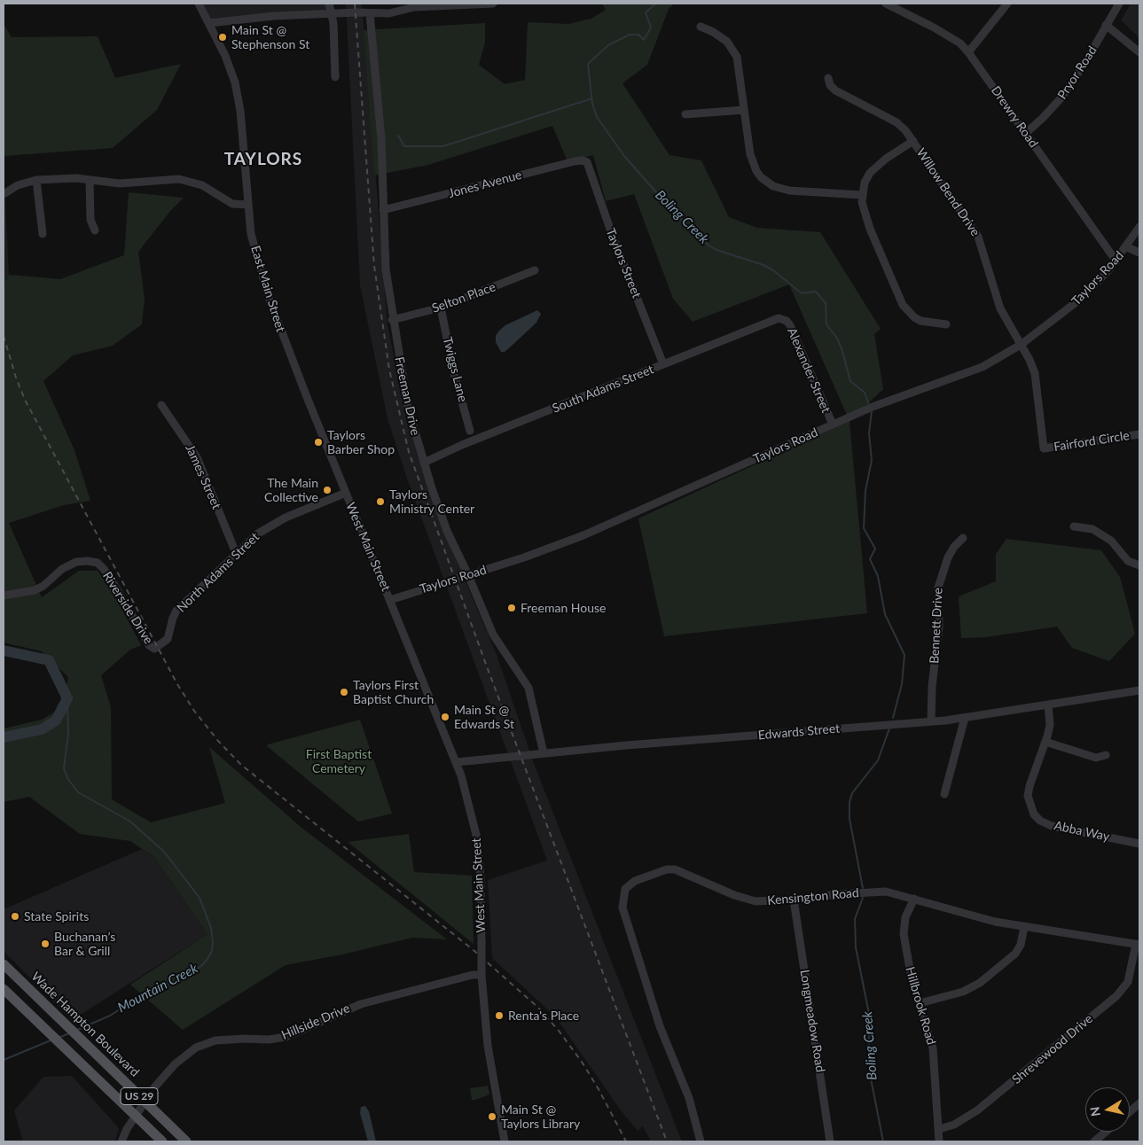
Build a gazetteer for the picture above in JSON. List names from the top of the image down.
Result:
{
  "streets": {
    "main road": ["Wade Hampton Boulevard", "US 29"],
    "street": [
      "Pryor Road",
      "Drewry Road",
      "Jones Avenue",
      "Willow Bend Drive",
      "Taylors Street",
      "Taylors Road",
      "East Main Street",
      "Selton Place",
      "Twiggs Lane",
      "Alexander Street",
      "South Adams Street",
      "Freeman Drive",
      "Fairford Circle",
      "James Street",
      "West Main Street",
      "North Adams Street",
      "Riverside Drive",
      "Bennett Drive",
      "Edwards Street",
      "Abba Way",
      "Kensington Road",
      "Hillbrook Road",
      "Longmeadow Road",
      "Hillside Drive",
      "Shrevewood Drive"
    ]
  },
  "crossings": [
    ["Pryor Road", "Drewry Road"],
    ["Drewry Road", "Taylors Road"],
    ["Jones Avenue", "Taylors Street"],
    ["Jones Avenue", "Freeman Drive"],
    ["Willow Bend Drive", "Taylors Road"],
    ["Willow Bend Drive", "Fairford Circle"],
    ["Taylors Street", "South Adams Street"],
    ["Taylors Road", "Alexander Street"],
    ["Taylors Road", "Freeman Drive"],
    ["Taylors Road", "Fairford Circle"],
    ["Taylors Road", "West Main Street"],
    ["East Main Street", "West Main Street"],
    ["East Main Street", "North Adams Street"],
    ["Selton Place", "Twiggs Lane"],
    ["Selton Place", "Freeman Drive"],
    ["Alexander Street", "South Adams Street"],
    ["South Adams Street", "Freeman Drive"],
    ["Freeman Drive", "Edwards Street"],
    ["James Street", "North Adams Street"],
    ["West Main Street", "North Adams Street"],
    ["West Main Street", "Edwards Street"],
    ["West Main Street", "Hillside Drive"],
    ["North Adams Street", "Riverside Drive"],
    ["Bennett Drive", "Edwards Street"],
    ["Edwards Street", "Abba Way"],
    ["Kensington Road", "Hillbrook Road"],
    ["Kensington Road", "Longmeadow Road"],
    ["Kensington Road", "Shrevewood Drive"],
    ["Hillbrook Road", "Shrevewood Drive"],
    ["Hillside Drive", "Wade Hampton Boulevard"],
    ["Hillside Drive", "US 29"]
  ],
  "districts": ["TAYLORS"],
  "water": ["Boling Creek", "Mountain Creek"],
  "parks": ["First Baptist Cemetery"],
  "places": [
    "Main St @ Stephenson St",
    "Taylors Barber Shop",
    "The Main Collective",
    "Taylors Ministry Center",
    "Freeman House",
    "Taylors First Baptist Church",
    "Main St @ Edwards St",
    "State Spirits",
    "Buchanan’s Bar & Grill",
    "Renta's Place",
    "Main St @ Taylors Library"
  ],
  "north": "left"
}
